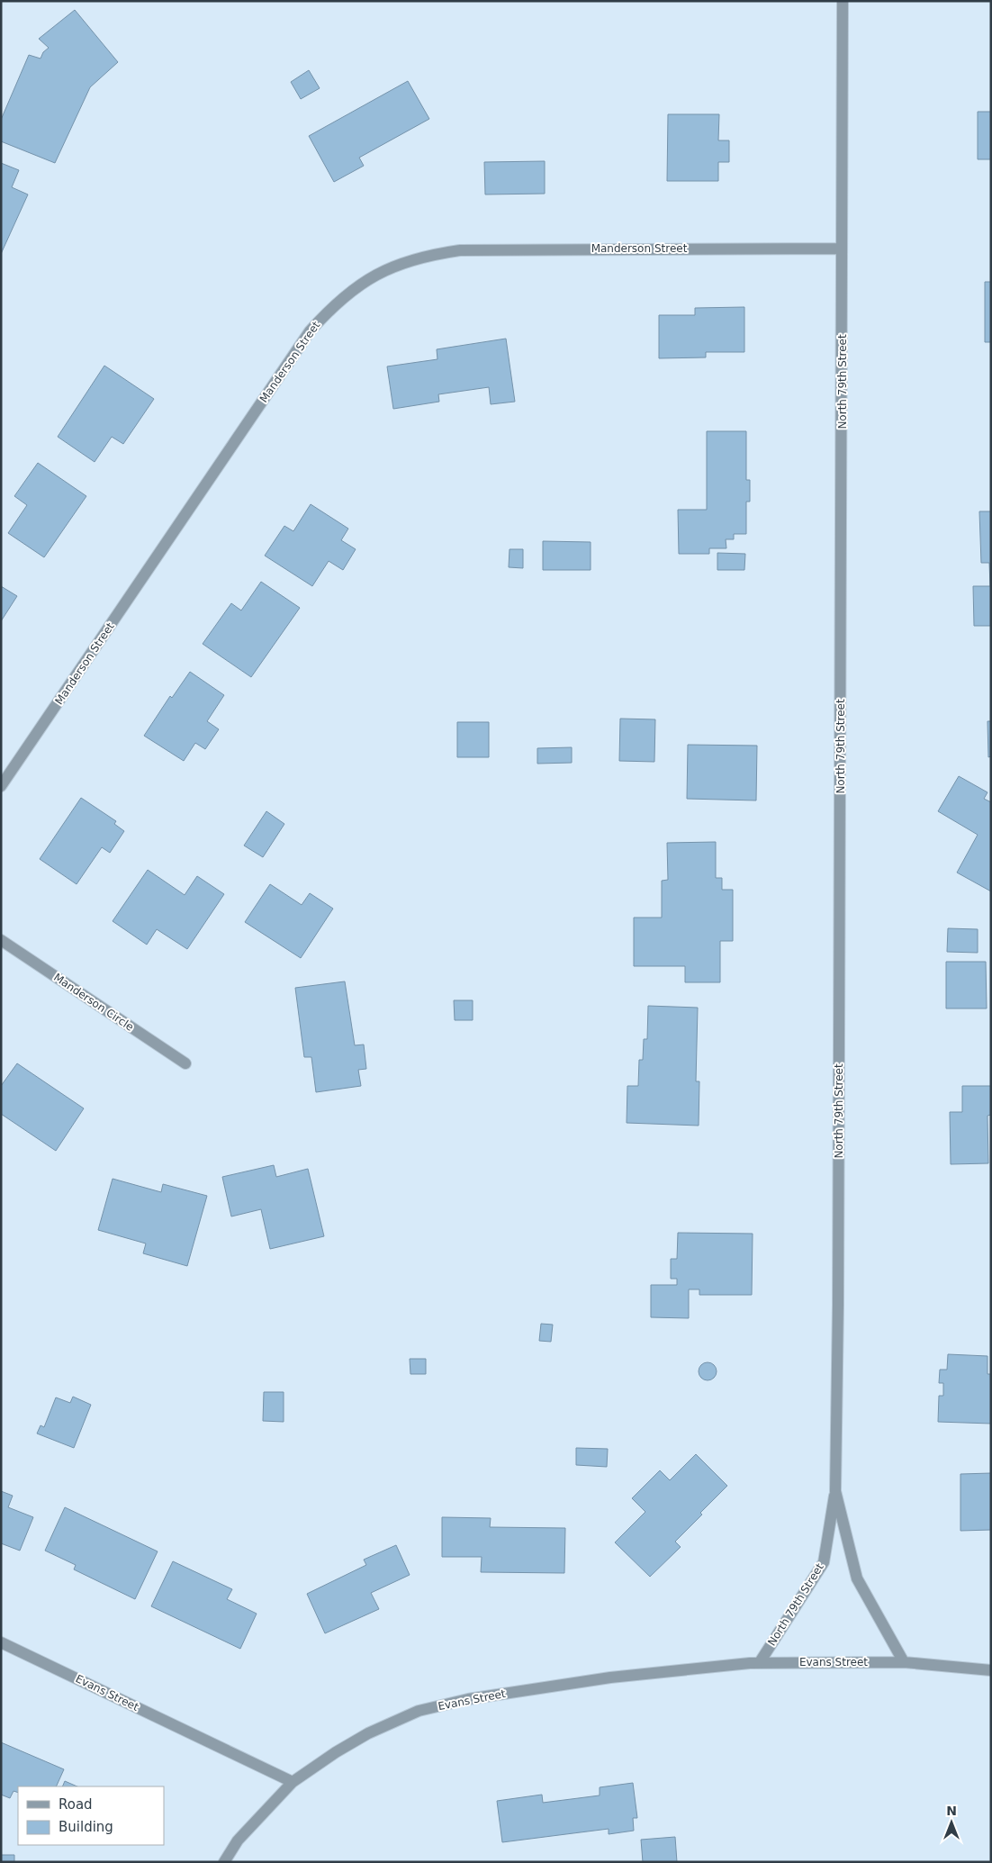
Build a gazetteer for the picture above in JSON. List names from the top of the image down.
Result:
{
  "streets": {
    "street": [
      "Manderson Street",
      "North 79th Street",
      "Manderson Circle",
      "Evans Street"
    ]
  },
  "crossings": [
    ["Manderson Street", "North 79th Street"],
    ["North 79th Street", "Evans Street"]
  ],
  "legend": ["Road", "Building"],
  "north": "top"
}
